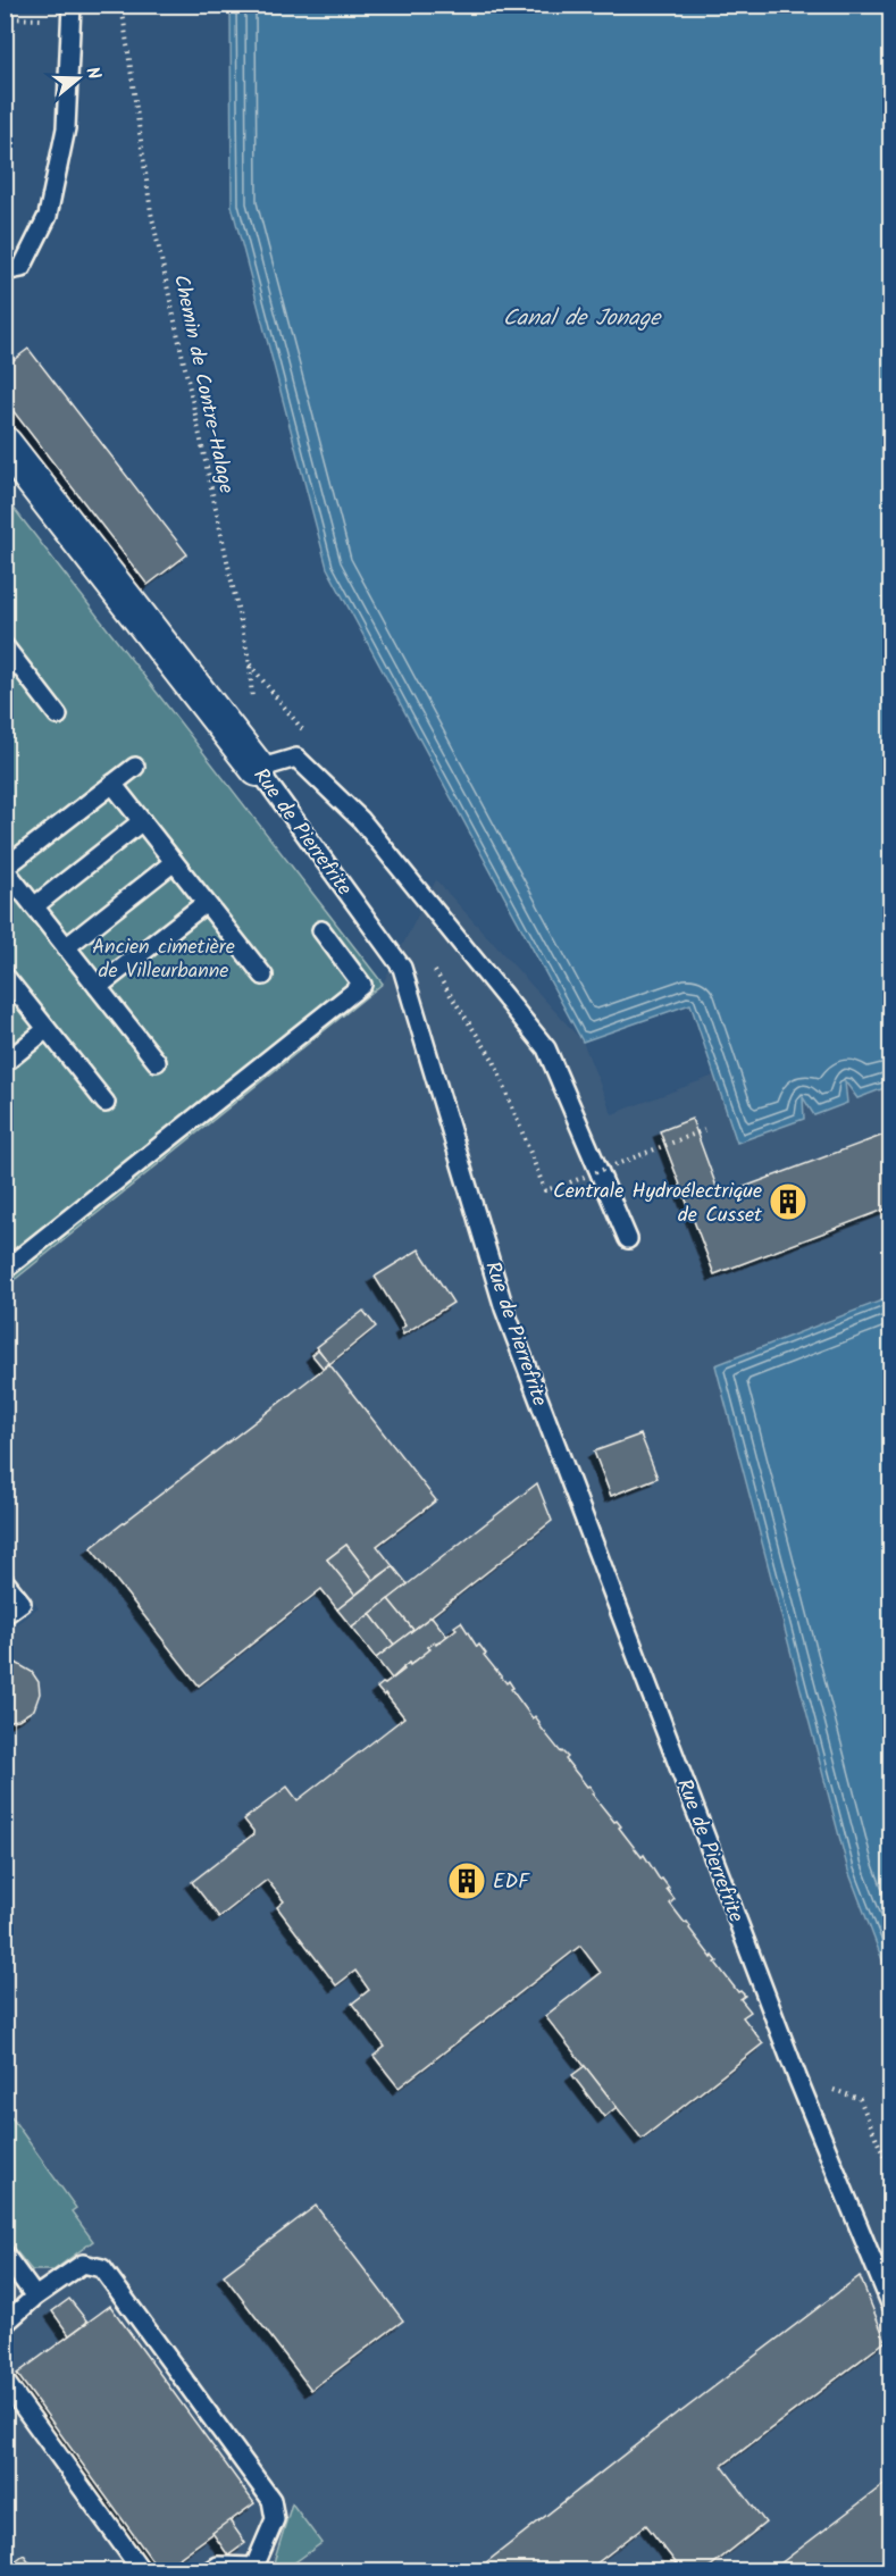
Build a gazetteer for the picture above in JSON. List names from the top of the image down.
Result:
{
  "streets": {
    "street": ["Rue de Pierrefrite"],
    "path": ["Chemin de Contre-Halage"]
  },
  "water": ["Canal de Jonage"],
  "parks": ["Ancien cimetière de Villeurbanne"],
  "places": {
    "building": ["Centrale Hydroélectrique de Cusset", "EDF"]
  },
  "north": "right"
}
